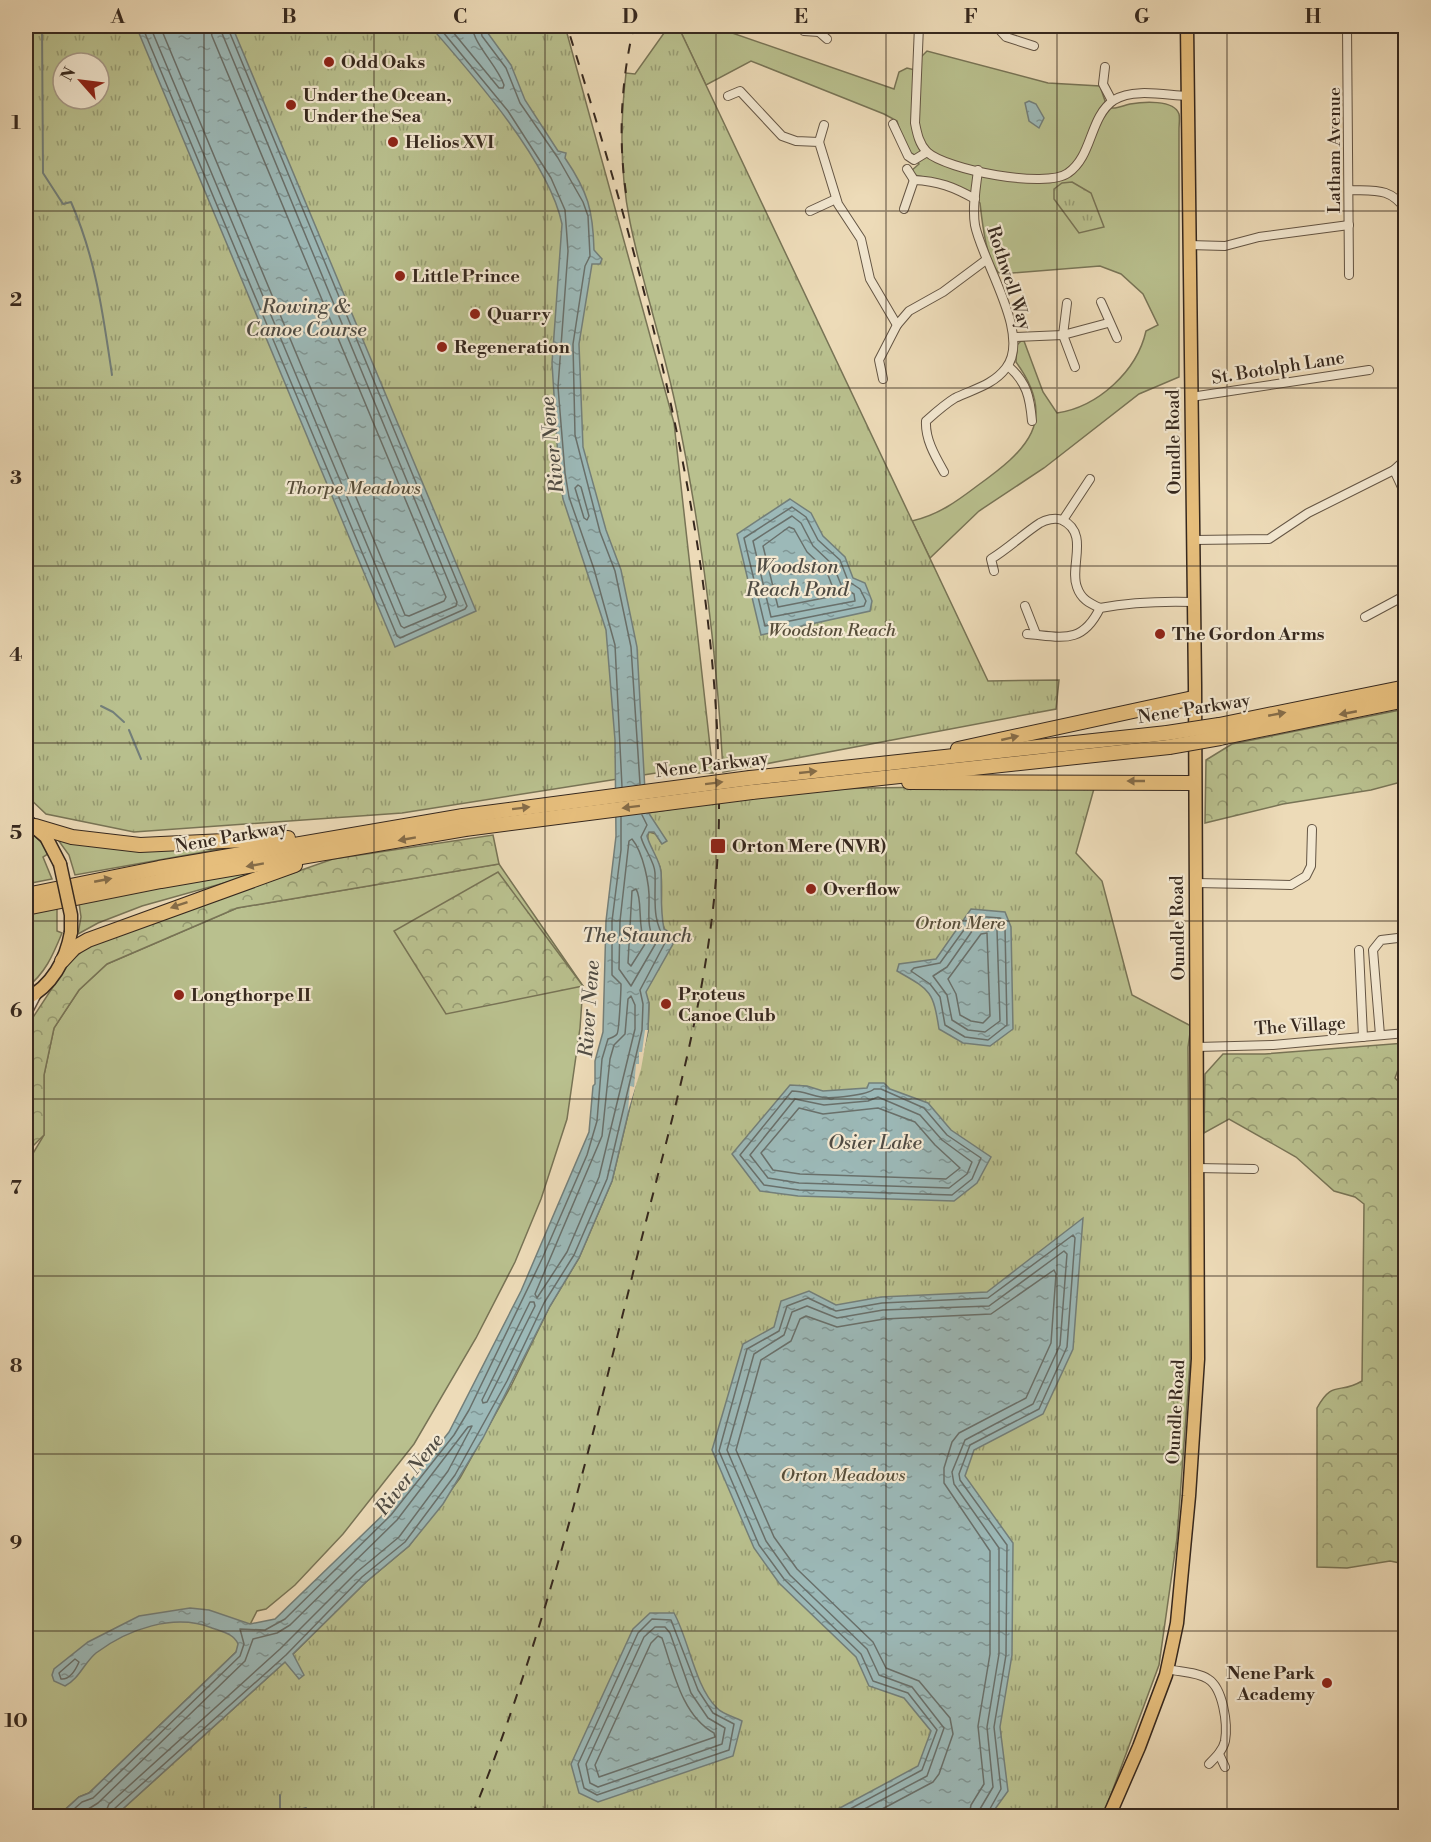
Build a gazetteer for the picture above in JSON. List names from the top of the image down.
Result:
{
  "streets": {
    "highway": ["Nene Parkway"],
    "main road": ["Oundle Road"],
    "street": [
      "Latham Avenue",
      "Rothwell Way",
      "St. Botolph Lane",
      "The Village"
    ]
  },
  "crossings": [
    ["St. Botolph Lane", "Oundle Road"],
    ["Oundle Road", "The Village"]
  ],
  "water": [
    "Rowing & Canoe Course",
    "River Nene",
    "Woodston Reach Pond",
    "The Staunch",
    "Osier Lake"
  ],
  "parks": [
    "Thorpe Meadows",
    "Woodston Reach",
    "Orton Mere",
    "Orton Meadows"
  ],
  "places": {
    "other": [
      "Odd Oaks",
      "Under the Ocean, Under the Sea",
      "Helios XVI",
      "Little Prince",
      "Quarry",
      "Regeneration",
      "The Gordon Arms",
      "Overflow",
      "Longthorpe II",
      "Proteus Canoe Club",
      "Nene Park Academy"
    ],
    "transit": ["Orton Mere (NVR)"]
  },
  "north": "top left",
  "grid": {
    "columns": [
      "A",
      "B",
      "C",
      "D",
      "E",
      "F",
      "G",
      "H"
    ],
    "rows": [
      "1",
      "2",
      "3",
      "4",
      "5",
      "6",
      "7",
      "8",
      "9",
      "10"
    ]
  }
}
